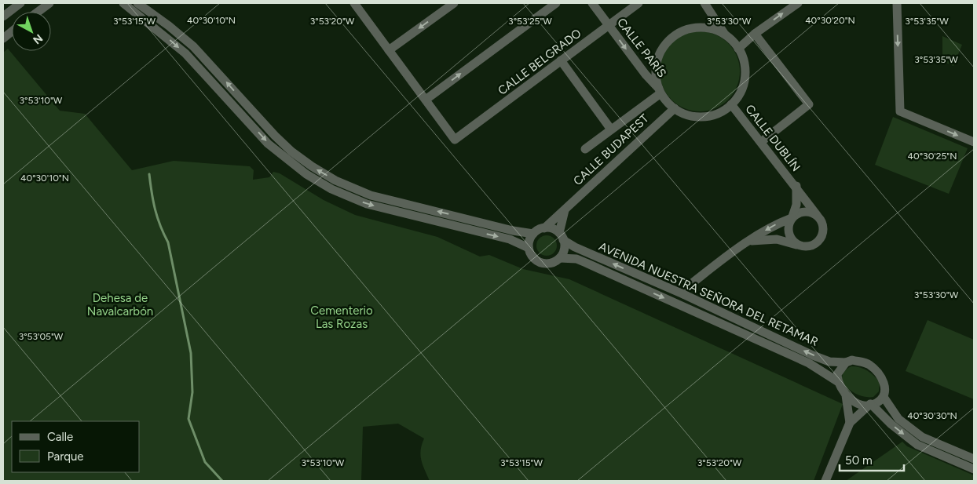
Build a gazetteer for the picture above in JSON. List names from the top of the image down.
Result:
{
  "streets": {
    "street": [
      "CALLE PARÍS",
      "CALLE BELGRADO",
      "CALLE DUBLÍN",
      "CALLE BUDAPEST",
      "AVENIDA NUESTRA SEÑORA DEL RETAMAR"
    ]
  },
  "crossings": [
    ["CALLE PARÍS", "CALLE BELGRADO"],
    ["CALLE PARÍS", "CALLE DUBLÍN"],
    ["CALLE PARÍS", "CALLE BUDAPEST"],
    ["CALLE DUBLÍN", "CALLE BUDAPEST"],
    ["CALLE BUDAPEST", "AVENIDA NUESTRA SEÑORA DEL RETAMAR"]
  ],
  "parks": ["Dehesa de Navalcarbón", "Cementerio Las Rozas"],
  "legend": ["Calle", "Parque"],
  "scale_bar": "50 m",
  "north": "bottom right",
  "coordinates": [
    "40°30'10\"N",
    "40°30'20\"N",
    "3°53'35\"W",
    "3°53'15\"W",
    "3°53'20\"W",
    "3°53'25\"W",
    "3°53'30\"W",
    "3°53'10\"W",
    "40°30'25\"N",
    "3°53'05\"W",
    "40°30'30\"N"
  ]
}
